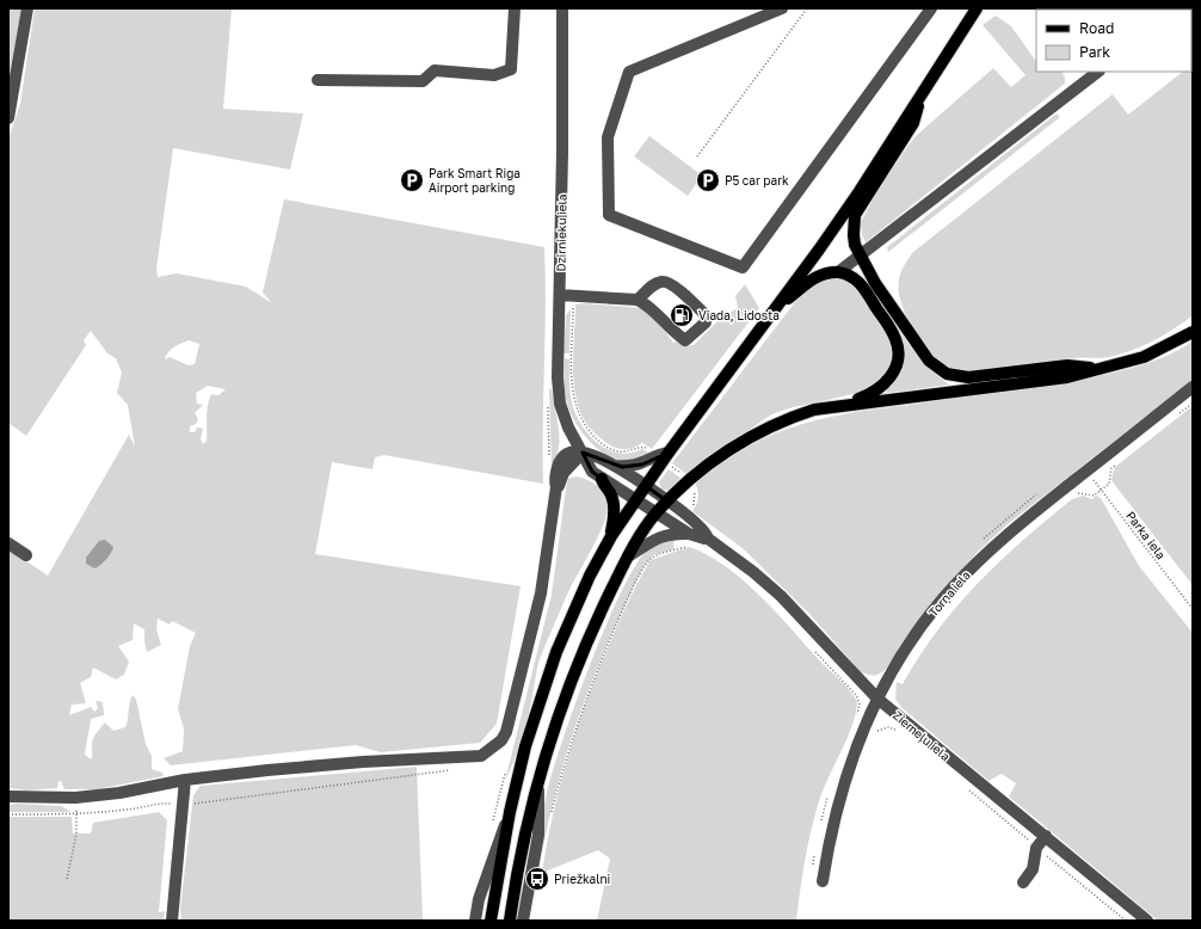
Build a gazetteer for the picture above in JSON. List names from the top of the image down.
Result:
{
  "streets": {
    "street": ["Dzirnieku iela", "Torņa iela", "Ziemeļu iela"],
    "path": ["Parka iela"]
  },
  "crossings": [
    ["Dzirnieku iela", "Ziemeļu iela"],
    ["Parka iela", "Torņa iela"],
    ["Torņa iela", "Ziemeļu iela"]
  ],
  "places": {
    "parking": ["Park Smart Riga Airport parking", "P5 car park"],
    "fuel station": ["Viada, Lidosta"],
    "bus stop": ["Priežkalni"]
  },
  "legend": ["Road", "Park"]
}
